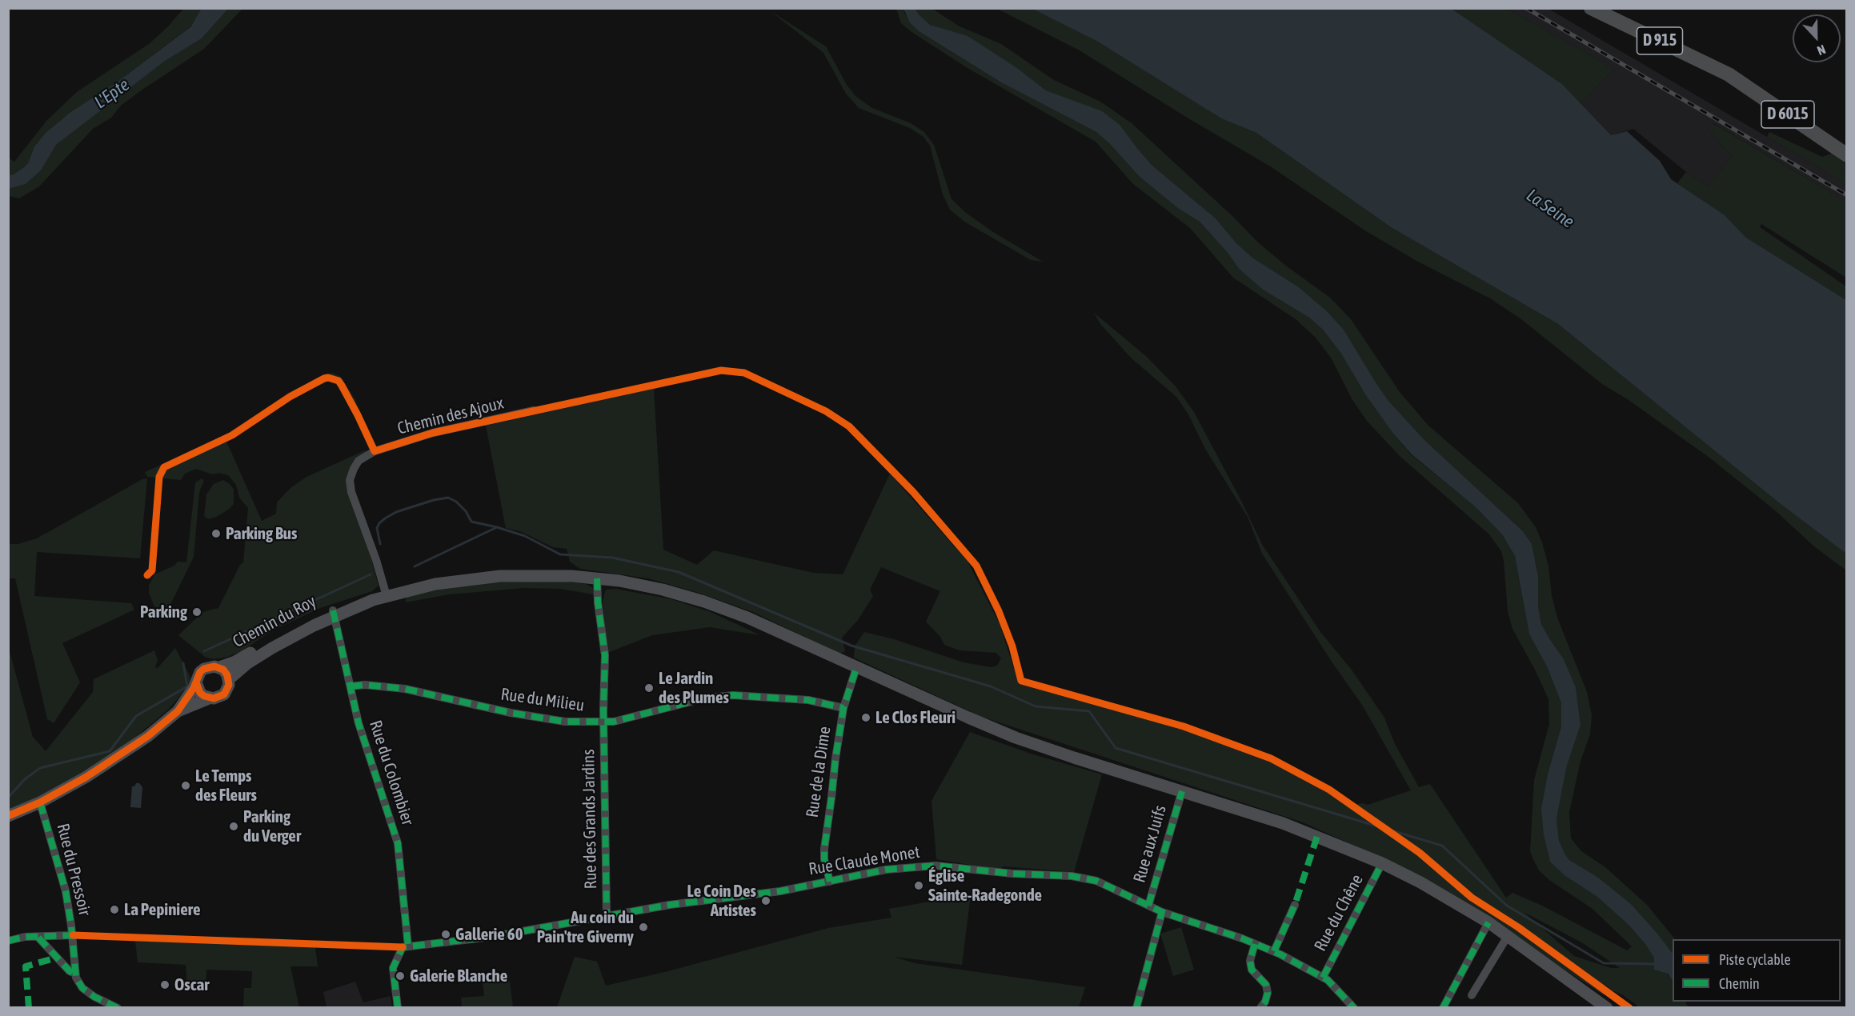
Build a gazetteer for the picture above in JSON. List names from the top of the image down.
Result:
{
  "streets": {
    "main road": ["D 915", "D 6015", "Chemin du Roy"],
    "street": [
      "Chemin des Ajoux",
      "Rue du Milieu",
      "Rue de la Dime",
      "Rue du Colombier",
      "Rue des Grands Jardins",
      "Rue aux Juifs",
      "Rue Claude Monet",
      "Rue du Pressoir",
      "Rue du Chêne"
    ]
  },
  "crossings": [
    ["D 915", "D 6015"],
    ["Chemin du Roy", "Rue du Colombier"],
    ["Rue du Milieu", "Rue de la Dime"],
    ["Rue du Milieu", "Rue du Colombier"],
    ["Rue du Milieu", "Rue des Grands Jardins"],
    ["Rue de la Dime", "Rue Claude Monet"],
    ["Rue du Colombier", "Rue Claude Monet"],
    ["Rue des Grands Jardins", "Rue Claude Monet"],
    ["Rue aux Juifs", "Rue Claude Monet"],
    ["Rue Claude Monet", "Rue du Chêne"]
  ],
  "water": ["L'Epte", "La Seine"],
  "places": [
    "Parking Bus",
    "Parking",
    "Le Jardin des Plumes",
    "Le Clos Fleuri",
    "Le Temps des Fleurs",
    "Parking du Verger",
    "Église Sainte-Radegonde",
    "Le Coin Des Artistes",
    "La Pepiniere",
    "Au coin du Pain'tre Giverny",
    "Gallerie 60",
    "Galerie Blanche",
    "Oscar"
  ],
  "legend": ["Piste cyclable", "Chemin"],
  "north": "bottom"
}
